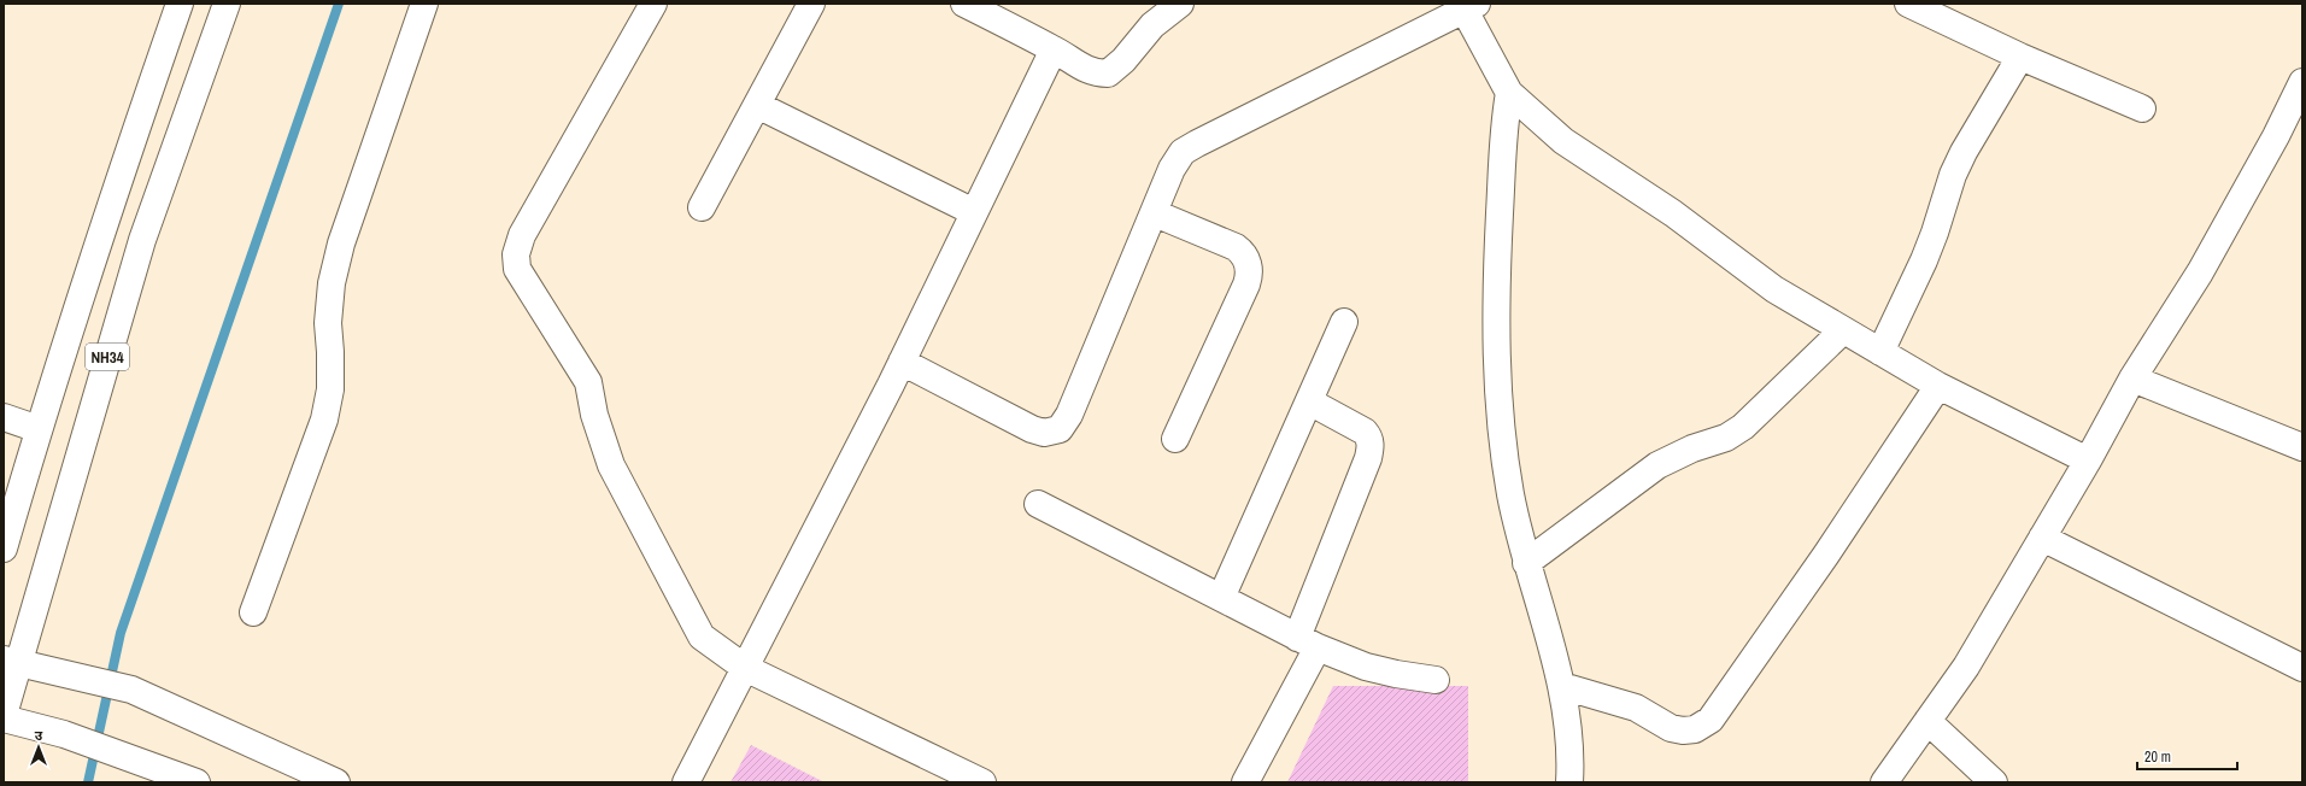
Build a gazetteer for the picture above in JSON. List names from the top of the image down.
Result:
{
  "streets": {
    "main road": ["NH34"]
  },
  "scale_bar": "20 m",
  "north": "top"
}
